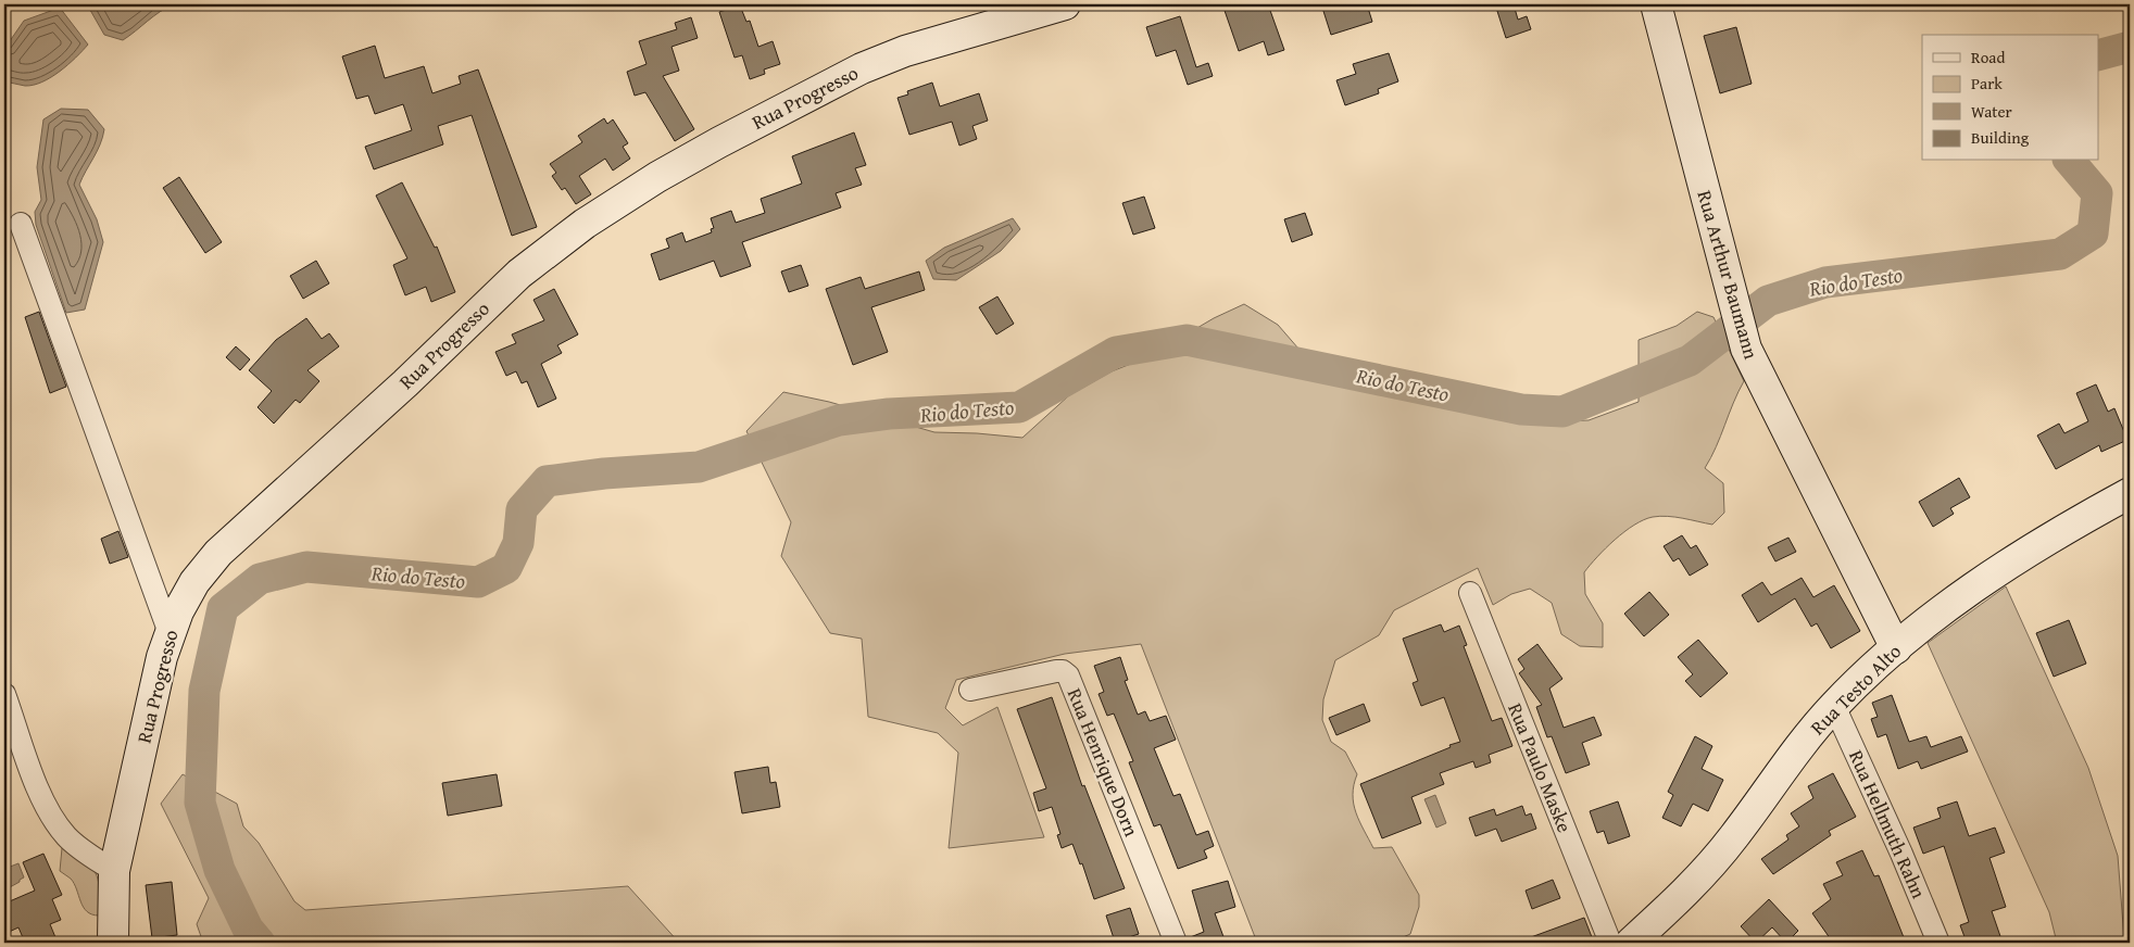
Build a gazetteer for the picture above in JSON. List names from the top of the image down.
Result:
{
  "streets": {
    "street": [
      "Rua Progresso",
      "Rua Arthur Baumann",
      "Rua Testo Alto",
      "Rua Henrique Dorn",
      "Rua Paulo Maske",
      "Rua Hellmuth Rahn"
    ]
  },
  "crossings": [
    ["Rua Arthur Baumann", "Rua Testo Alto"],
    ["Rua Testo Alto", "Rua Hellmuth Rahn"]
  ],
  "water": ["Rio do Testo"],
  "legend": [
    "Road",
    "Park",
    "Water",
    "Building"
  ]
}
